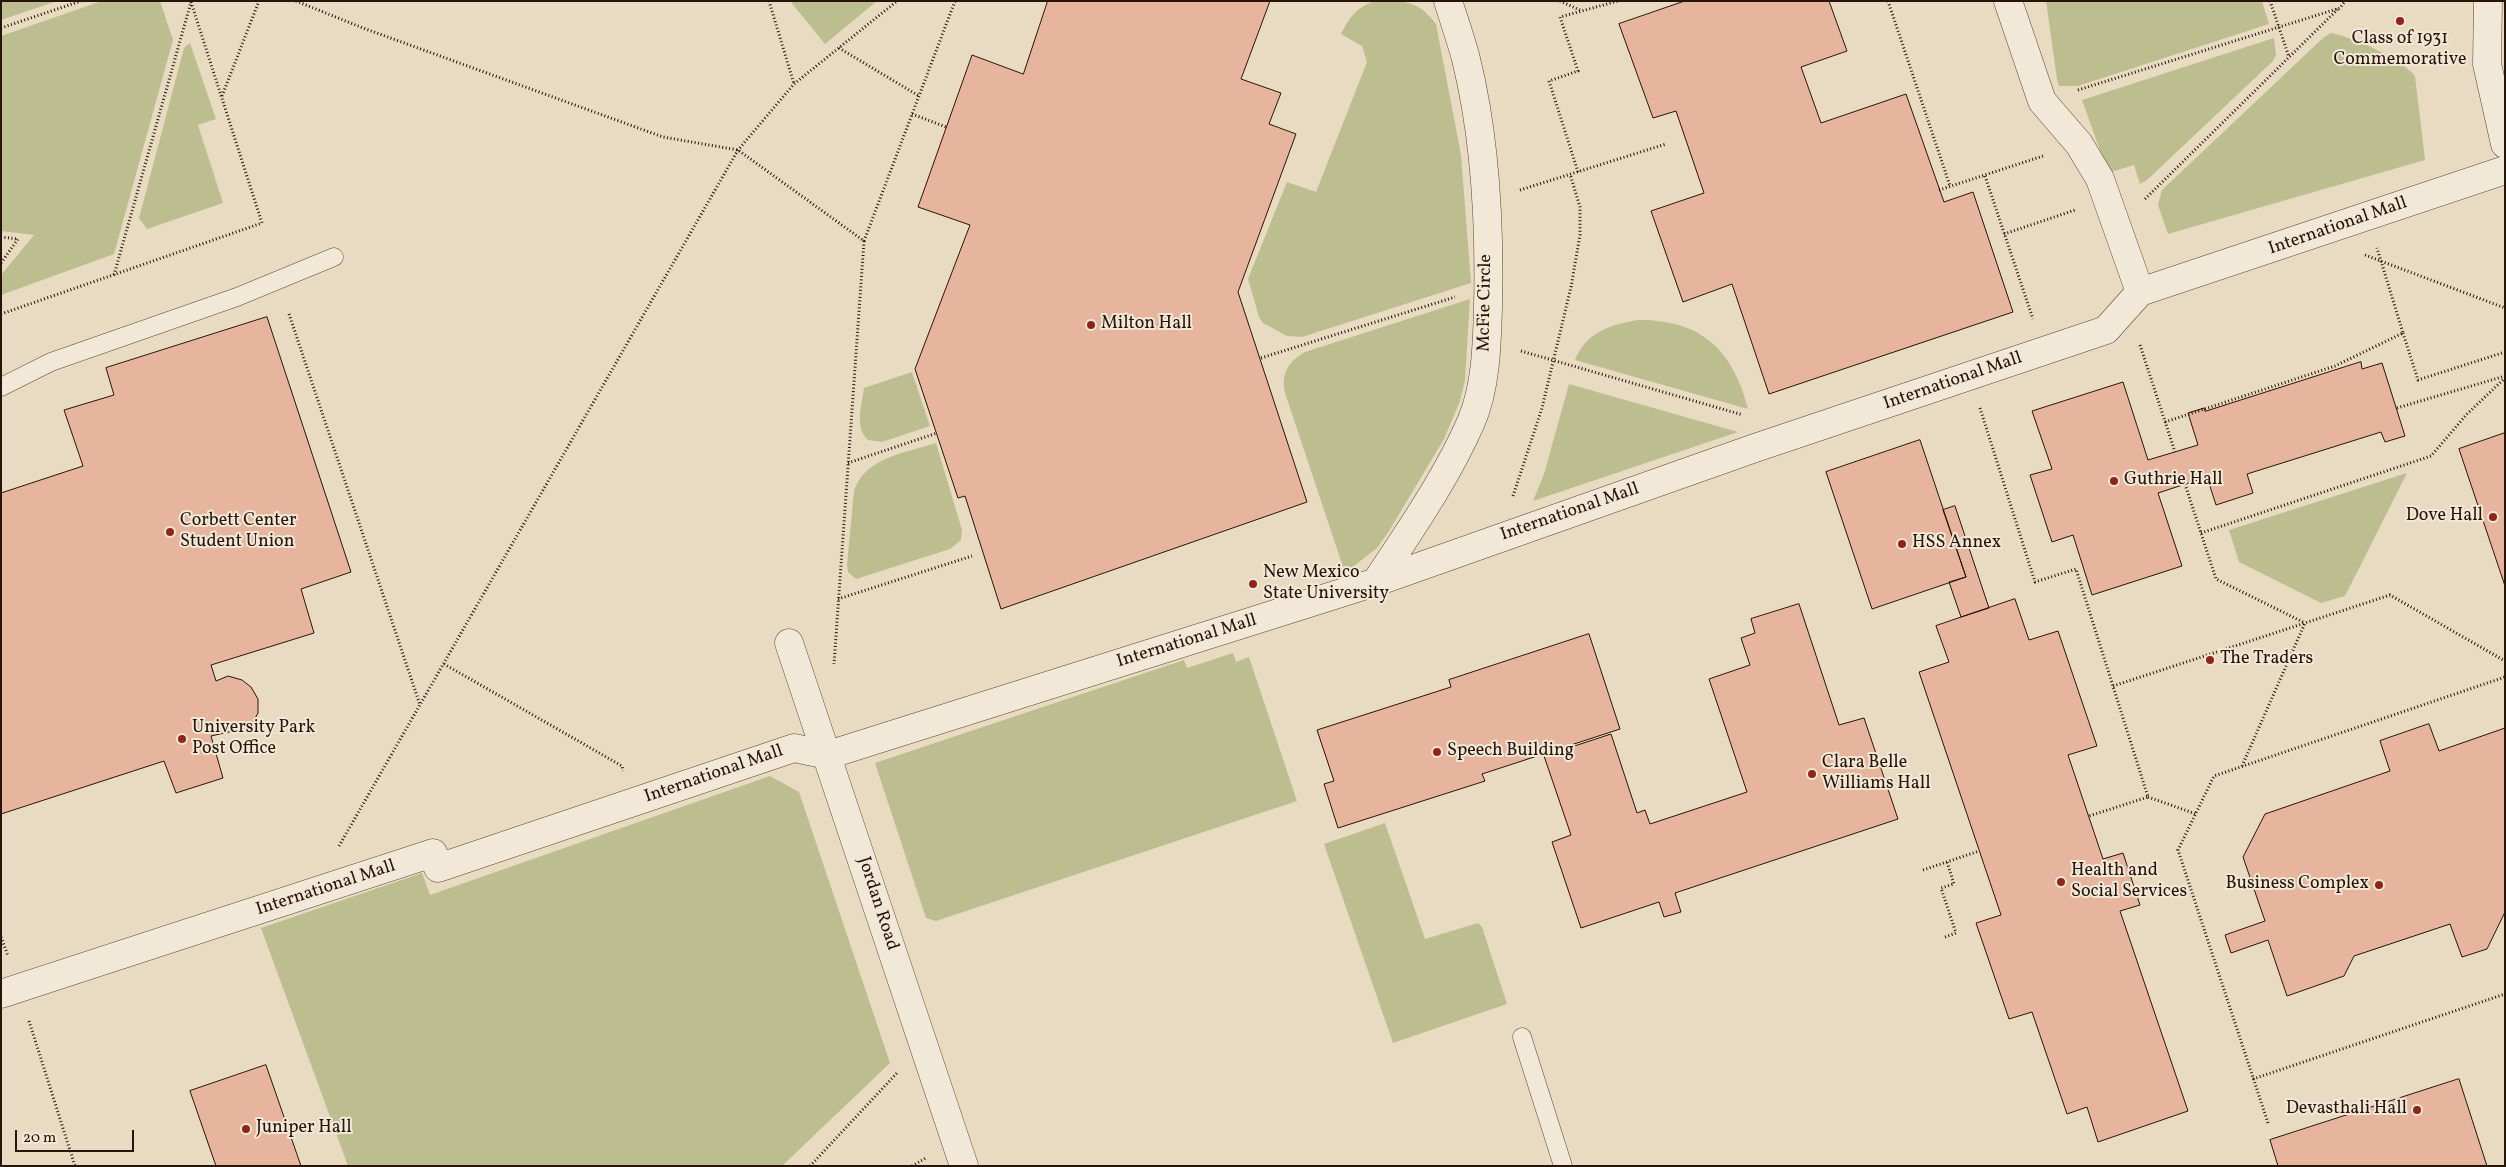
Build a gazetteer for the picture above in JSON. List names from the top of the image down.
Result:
{
  "streets": {
    "street": ["International Mall", "McFie Circle", "Jordan Road"]
  },
  "crossings": [
    ["International Mall", "McFie Circle"],
    ["International Mall", "Jordan Road"]
  ],
  "places": [
    "Class of 1931 Commemorative",
    "Milton Hall",
    "Guthrie Hall",
    "Dove Hall",
    "Corbett Center Student Union",
    "HSS Annex",
    "New Mexico State University",
    "The Traders",
    "University Park Post Office",
    "Speech Building",
    "Clara Belle Williams Hall",
    "Health and Social Services",
    "Business Complex",
    "Devasthali Hall",
    "Juniper Hall"
  ],
  "scale_bar": "20 m"
}
